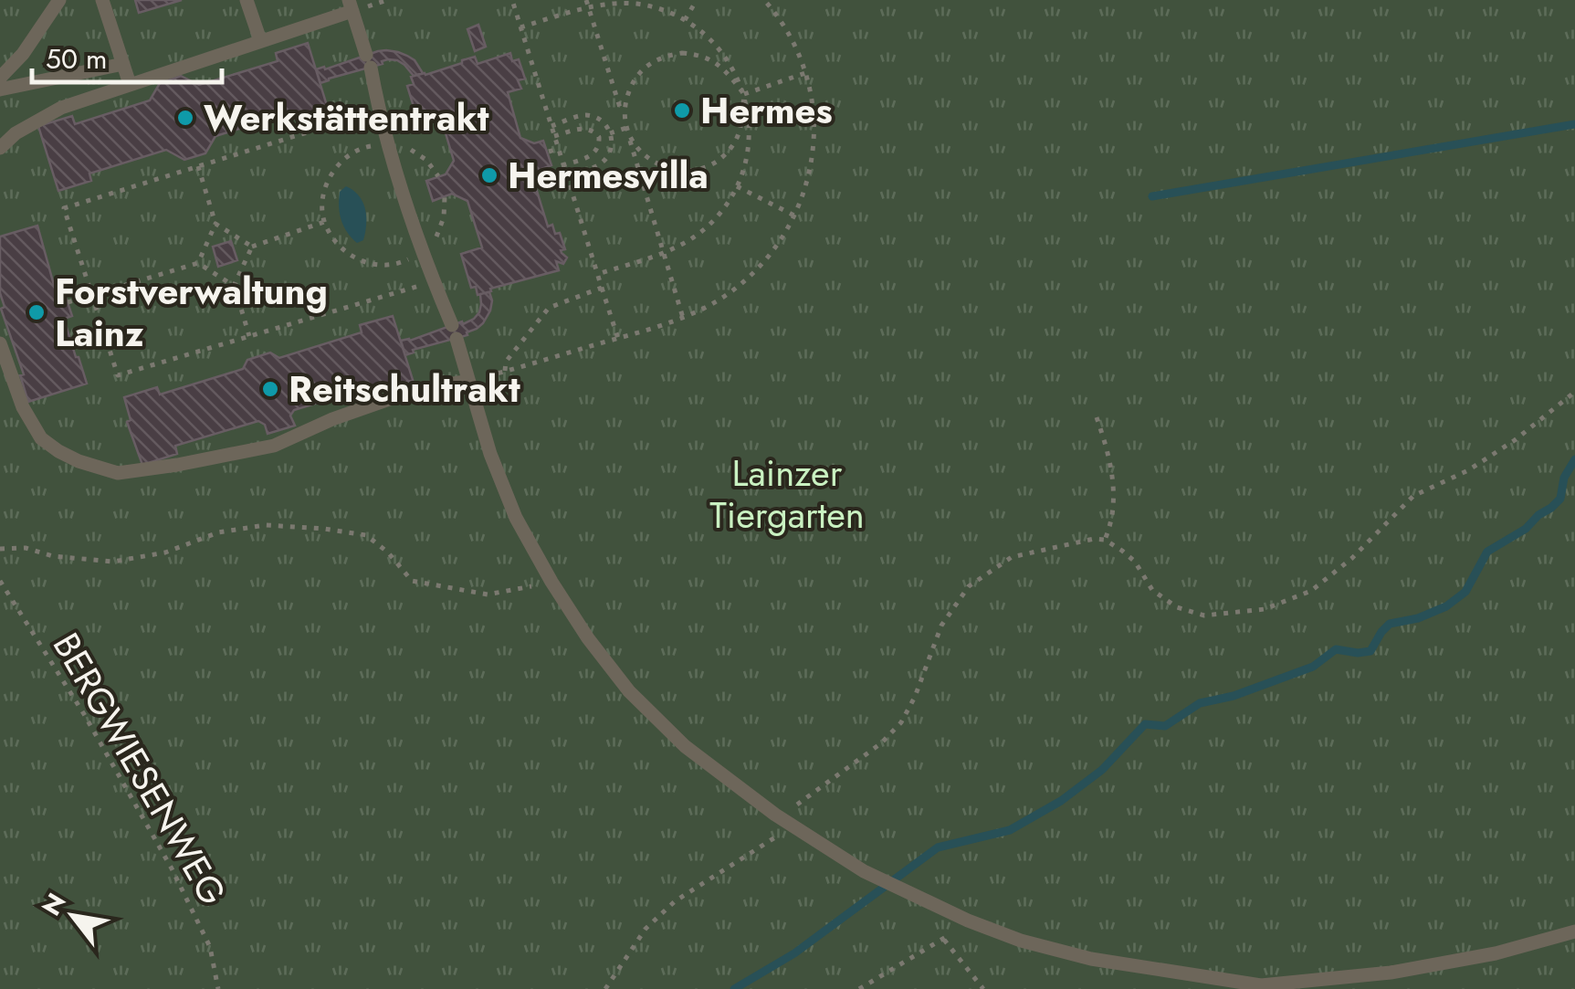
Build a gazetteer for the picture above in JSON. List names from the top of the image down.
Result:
{
  "streets": {
    "path": ["BERGWIESENWEG"]
  },
  "parks": ["Lainzer Tiergarten"],
  "places": [
    "Hermes",
    "Werkstättentrakt",
    "Hermesvilla",
    "Forstverwaltung Lainz",
    "Reitschultrakt"
  ],
  "scale_bar": "50 m",
  "north": "top left"
}
